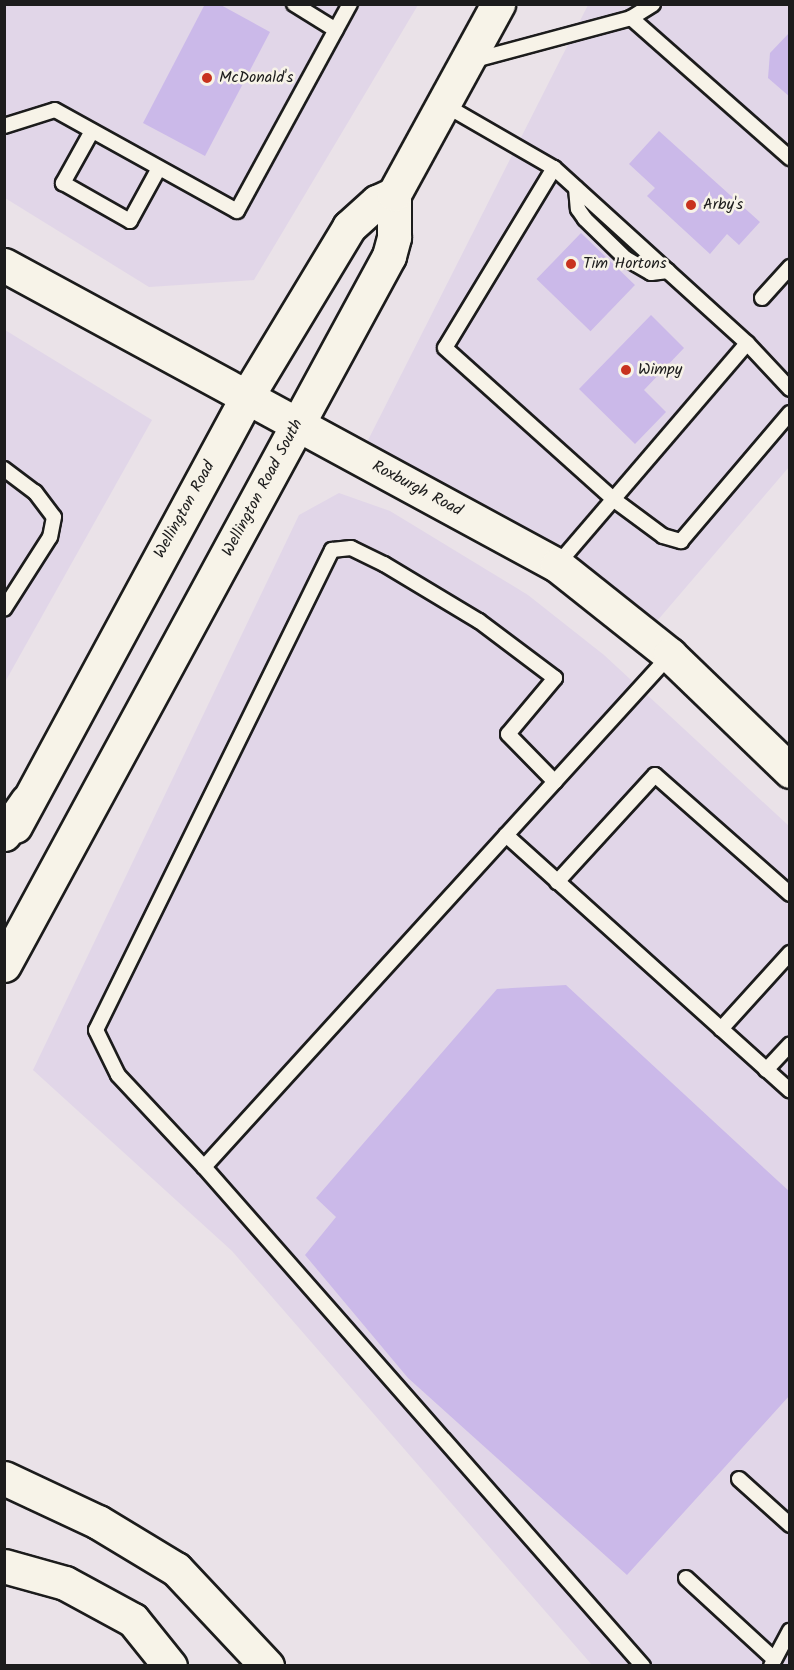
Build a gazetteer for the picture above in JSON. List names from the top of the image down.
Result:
{
  "streets": {
    "main road": ["Wellington Road South", "Roxburgh Road", "Wellington Road"]
  },
  "crossings": [
    ["Wellington Road South", "Roxburgh Road"],
    ["Wellington Road South", "Wellington Road"],
    ["Roxburgh Road", "Wellington Road"]
  ],
  "places": [
    "McDonald's",
    "Arby's",
    "Tim Hortons",
    "Wimpy"
  ]
}
